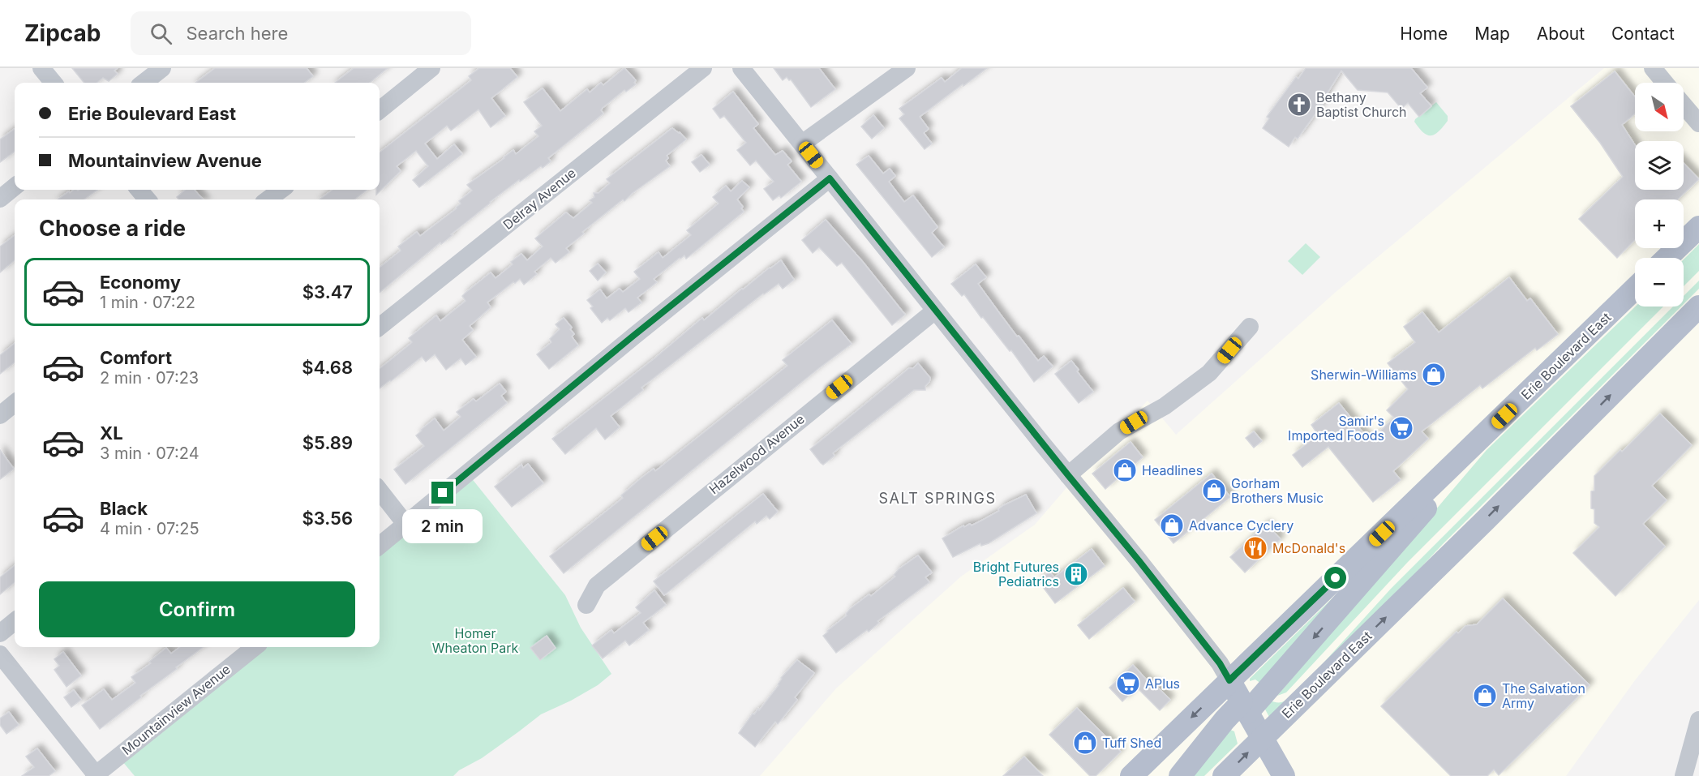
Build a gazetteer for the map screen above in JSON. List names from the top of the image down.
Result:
{
  "streets": {
    "main road": ["Erie Boulevard East"],
    "street": ["Delray Avenue", "Hazelwood Avenue", "Mountainview Avenue"]
  },
  "districts": ["SALT SPRINGS"],
  "parks": ["Homer Wheaton Park"],
  "places": {
    "church": ["Bethany Baptist Church"],
    "shop": [
      "Sherwin-Williams",
      "Headlines",
      "Gorham Brothers Music",
      "Advance Cyclery",
      "The Salvation Army",
      "Tuff Shed"
    ],
    "supermarket": ["Samir's Imported Foods", "APlus"],
    "restaurant": ["McDonald's"],
    "building": ["Bright Futures Pediatrics"]
  },
  "north": "bottom right",
  "page": {
    "header": "Zipcab",
    "search": "Search here",
    "nav": [
      "Home",
      "Map",
      "About",
      "Contact"
    ],
    "map_buttons": ["+", "−"],
    "banner": ["Erie Boulevard East", "Mountainview Avenue"],
    "heading": "Choose a ride",
    "list": [
      {
        "name": "Economy",
        "note": "1 min · 07:22",
        "value": "$3.47"
      },
      {
        "name": "Comfort",
        "note": "2 min · 07:23",
        "value": "$4.68"
      },
      {
        "name": "XL",
        "note": "3 min · 07:24",
        "value": "$5.89"
      },
      {
        "name": "Black",
        "note": "4 min · 07:25",
        "value": "$3.56"
      }
    ],
    "bubble": "2 min",
    "buttons": "Confirm"
  }
}
